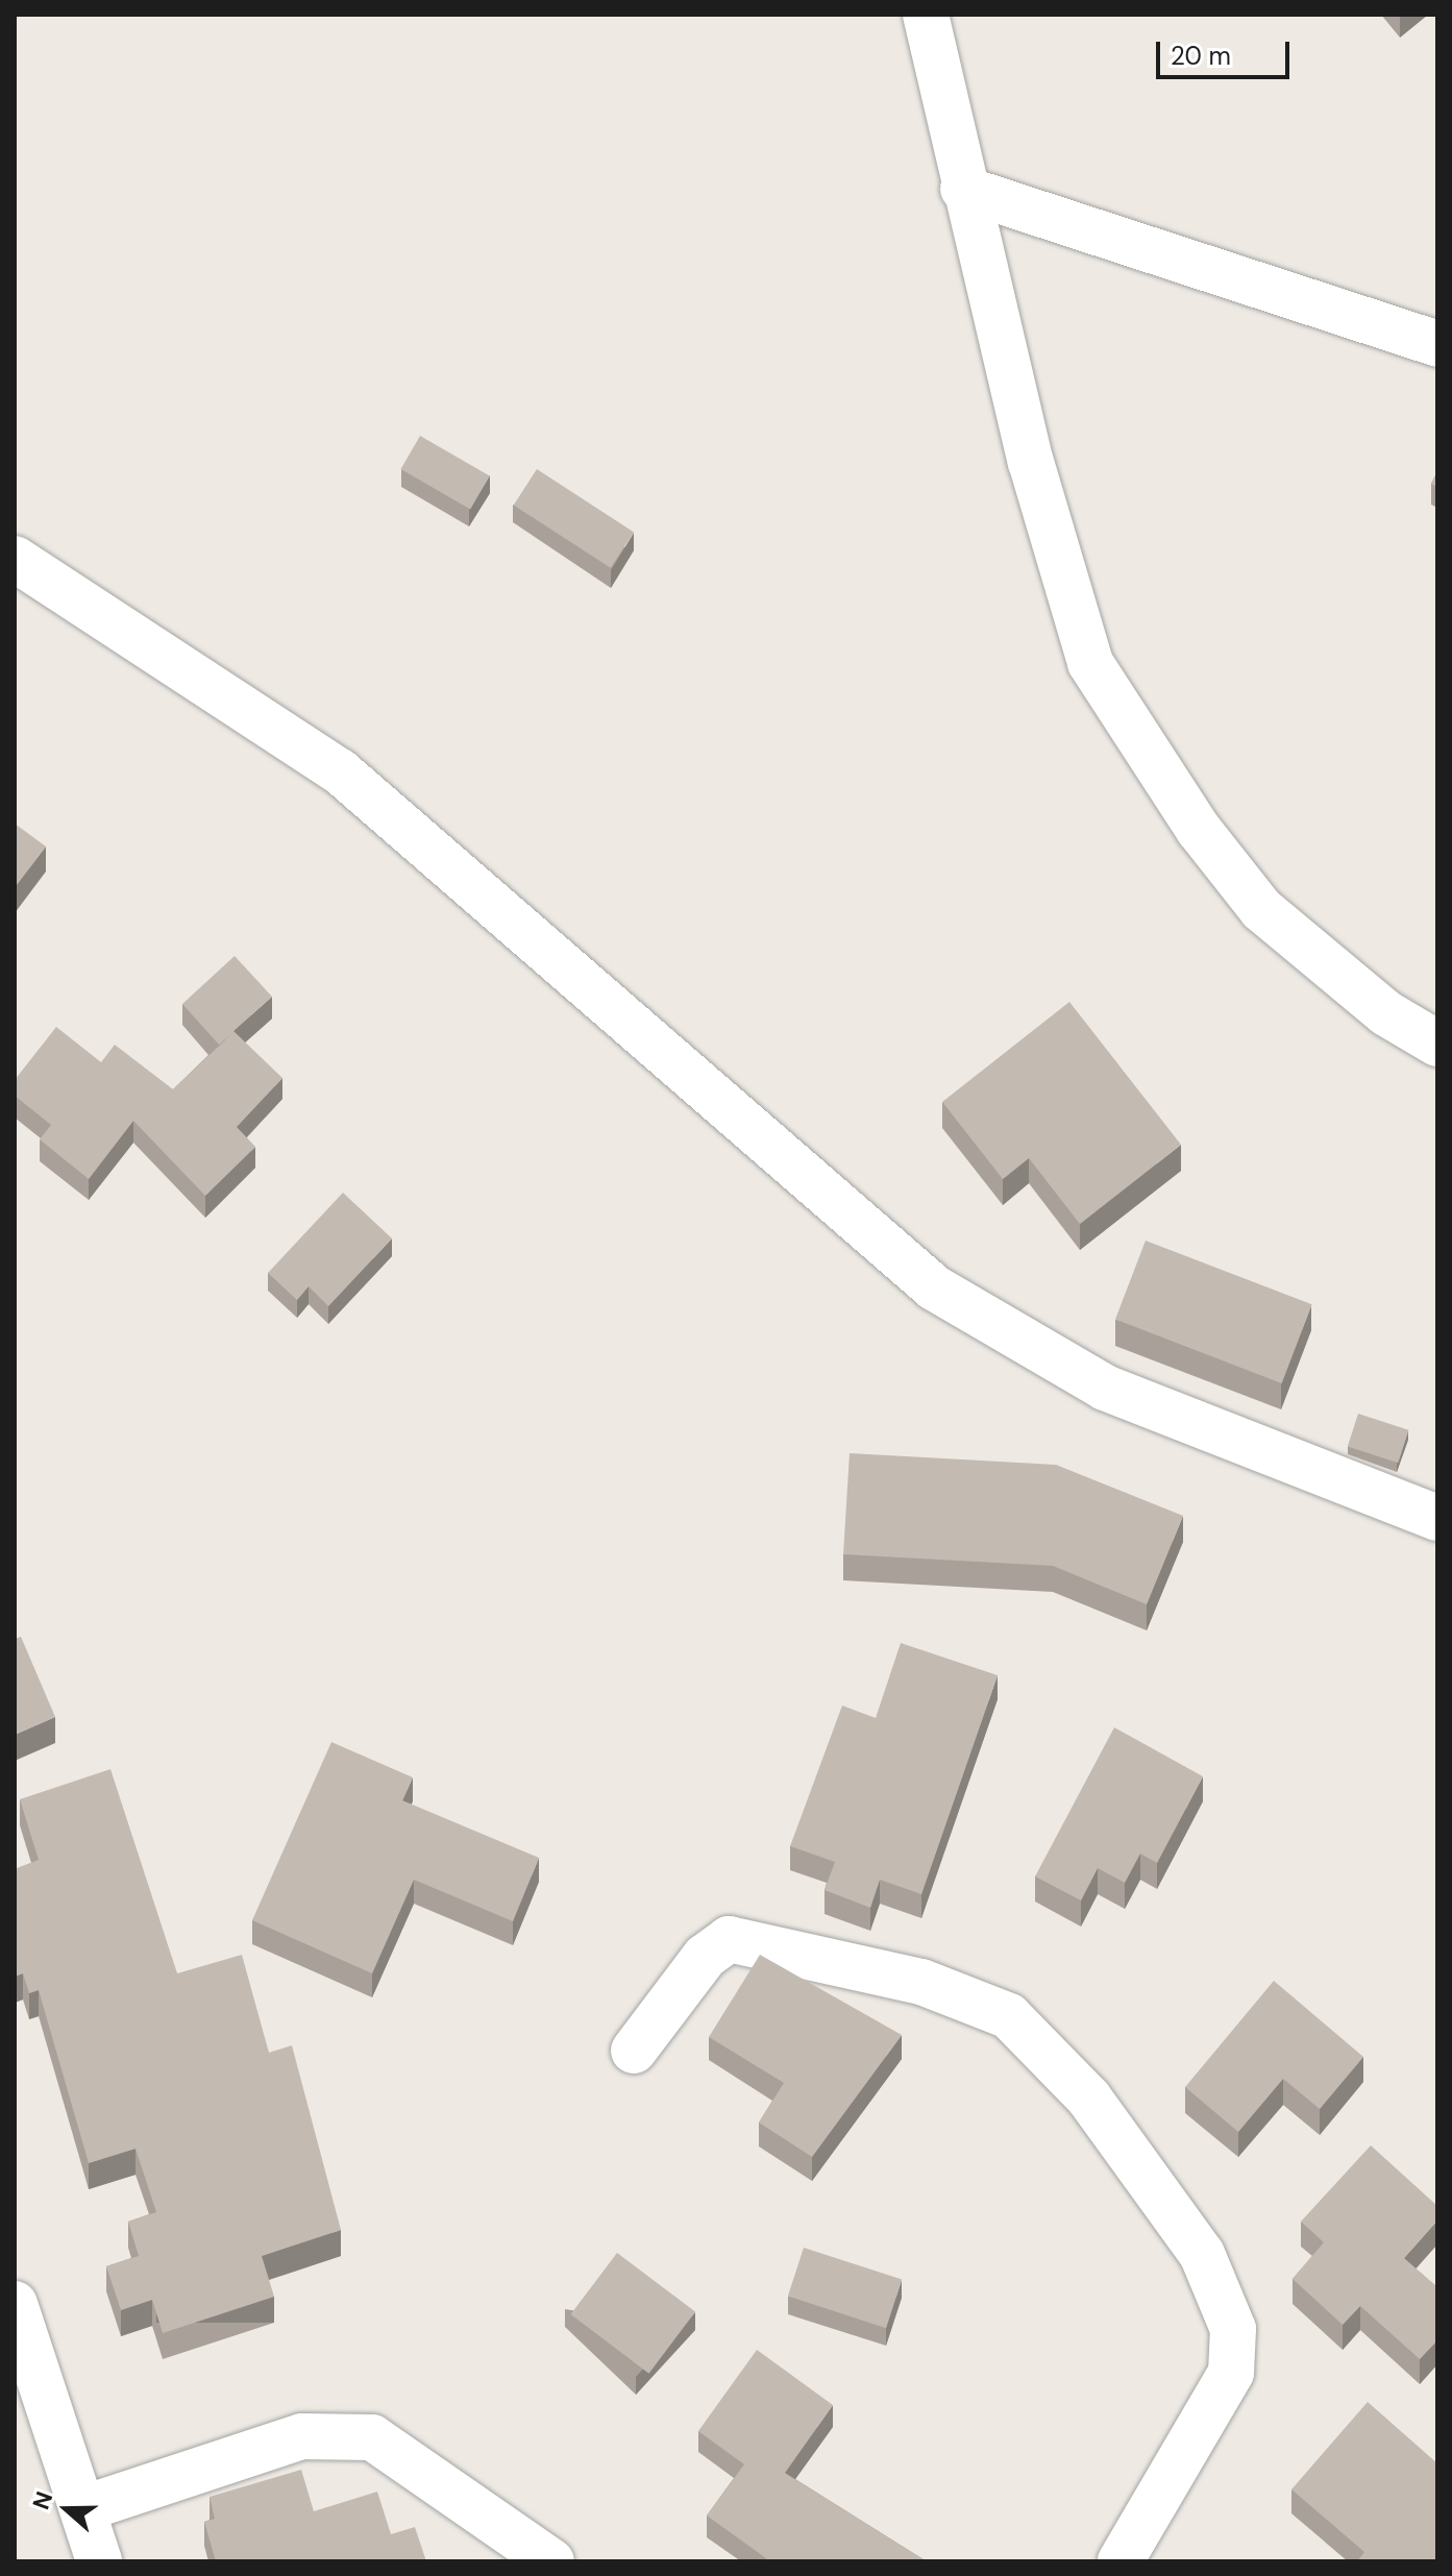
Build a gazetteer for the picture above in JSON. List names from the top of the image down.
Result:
{
  "scale_bar": "20 m",
  "north": "left"
}
